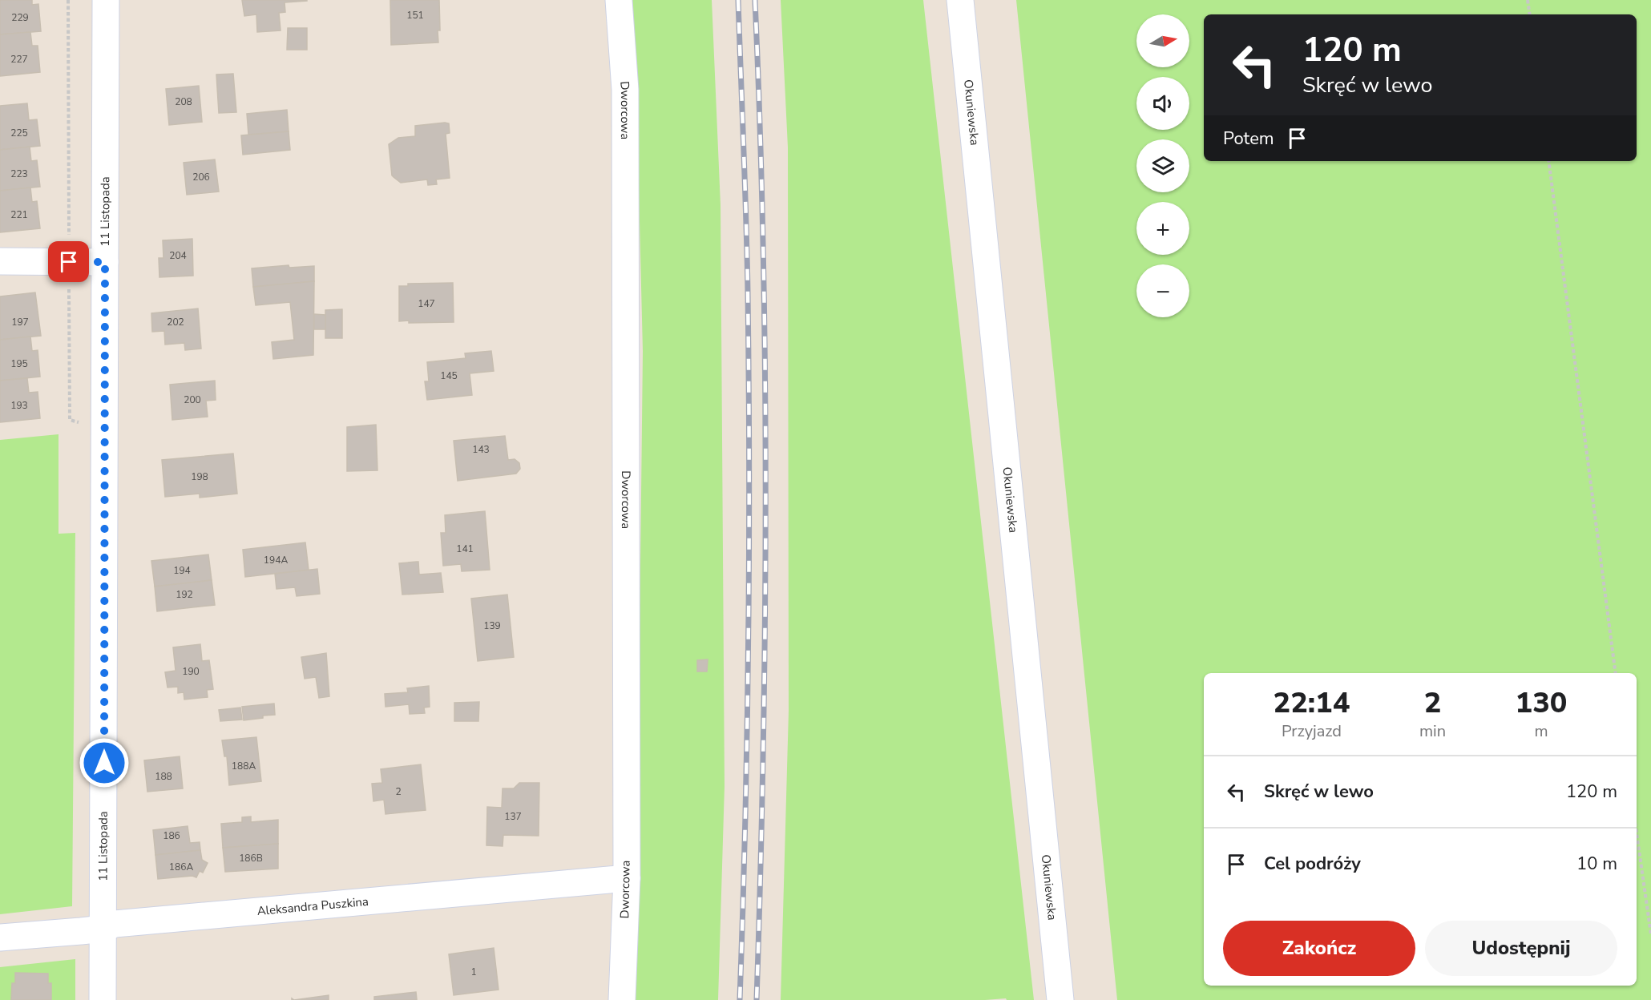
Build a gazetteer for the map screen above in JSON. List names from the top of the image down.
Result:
{
  "streets": {
    "street": [
      "Dworcowa",
      "Okuniewska",
      "11 Listopada",
      "Aleksandra Puszkina"
    ]
  },
  "crossings": [
    ["Dworcowa", "Aleksandra Puszkina"],
    ["11 Listopada", "Aleksandra Puszkina"]
  ],
  "house_numbers": [
    "151",
    "229",
    "227",
    "208",
    "225",
    "223",
    "206",
    "221",
    "204",
    "147",
    "197",
    "202",
    "195",
    "145",
    "200",
    "193",
    "143",
    "198",
    "141",
    "194A",
    "194",
    "192",
    "139",
    "190",
    "188A",
    "188",
    "2",
    "137",
    "186",
    "186B",
    "186A",
    "1"
  ],
  "north": "right",
  "page": {
    "map_buttons": ["+", "−"],
    "turn": ["120 m", "Skręć w lewo"],
    "then": "Potem",
    "eta": [
      "22:14",
      "Przyjazd",
      "2",
      "min",
      "130",
      "m"
    ],
    "list": [
      {
        "name": "Skręć w lewo",
        "value": "120 m"
      },
      {
        "name": "Cel podróży",
        "value": "10 m"
      }
    ],
    "buttons": ["Zakończ", "Udostępnij"]
  }
}
